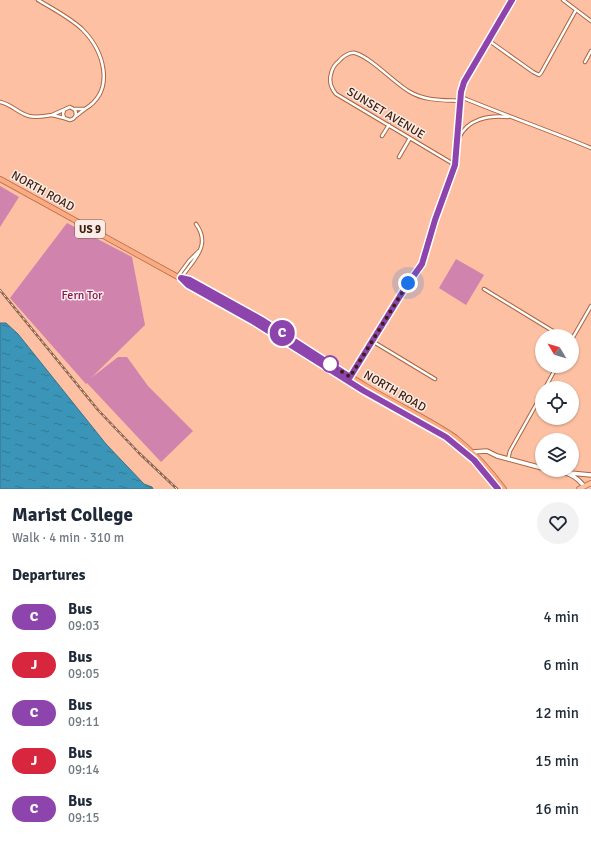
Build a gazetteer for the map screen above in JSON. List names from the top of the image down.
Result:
{
  "streets": {
    "highway": ["NORTH ROAD", "US 9"],
    "street": ["SUNSET AVENUE"]
  },
  "crossings": [
    ["NORTH ROAD", "US 9"]
  ],
  "parks": ["Fern Tor"],
  "lines": ["bus line C"],
  "north": "top left",
  "page": {
    "on_map": "C",
    "heading": [
      ["Marist College", "Walk · 4 min · 310 m"],
      "Departures"
    ],
    "list": [
      {
        "mark": "C",
        "name": "Bus",
        "note": "09:03",
        "value": "4 min"
      },
      {
        "mark": "J",
        "name": "Bus",
        "note": "09:05",
        "value": "6 min"
      },
      {
        "mark": "C",
        "name": "Bus",
        "note": "09:11",
        "value": "12 min"
      },
      {
        "mark": "J",
        "name": "Bus",
        "note": "09:14",
        "value": "15 min"
      },
      {
        "mark": "C",
        "name": "Bus",
        "note": "09:15",
        "value": "16 min"
      }
    ]
  }
}
